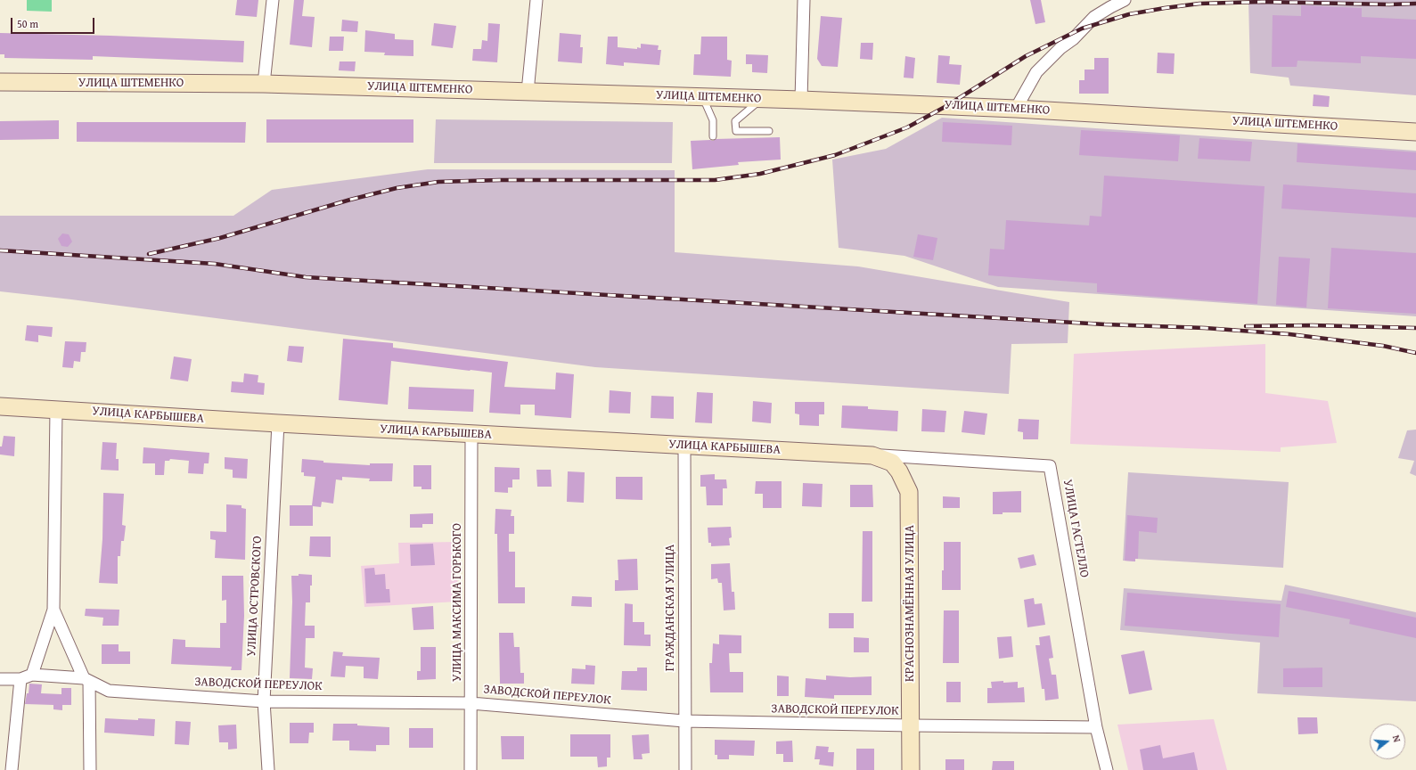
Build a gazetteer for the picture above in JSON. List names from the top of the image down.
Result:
{
  "streets": {
    "main road": ["УЛИЦА ШТЕМЕНКО", "УЛИЦА КАРБЫШЕВА", "КРАСНОЗНАМЁННАЯ УЛИЦА"],
    "street": [
      "УЛИЦА ГАСТЕЛЛО",
      "УЛИЦА ОСТРОВСКОГО",
      "УЛИЦА МАКСИМА ГОРЬКОГО",
      "ГРАЖДАНСКАЯ УЛИЦА",
      "ЗАВОДСКОЙ ПЕРЕУЛОК"
    ]
  },
  "crossings": [
    ["УЛИЦА КАРБЫШЕВА", "УЛИЦА ГАСТЕЛЛО"],
    ["УЛИЦА КАРБЫШЕВА", "УЛИЦА ОСТРОВСКОГО"],
    ["УЛИЦА КАРБЫШЕВА", "УЛИЦА МАКСИМА ГОРЬКОГО"],
    ["УЛИЦА КАРБЫШЕВА", "КРАСНОЗНАМЁННАЯ УЛИЦА"],
    ["УЛИЦА КАРБЫШЕВА", "ГРАЖДАНСКАЯ УЛИЦА"],
    ["УЛИЦА ГАСТЕЛЛО", "КРАСНОЗНАМЁННАЯ УЛИЦА"],
    ["УЛИЦА ГАСТЕЛЛО", "ЗАВОДСКОЙ ПЕРЕУЛОК"],
    ["УЛИЦА ОСТРОВСКОГО", "ЗАВОДСКОЙ ПЕРЕУЛОК"],
    ["УЛИЦА МАКСИМА ГОРЬКОГО", "ЗАВОДСКОЙ ПЕРЕУЛОК"],
    ["КРАСНОЗНАМЁННАЯ УЛИЦА", "ЗАВОДСКОЙ ПЕРЕУЛОК"],
    ["ГРАЖДАНСКАЯ УЛИЦА", "ЗАВОДСКОЙ ПЕРЕУЛОК"]
  ],
  "scale_bar": "50 m",
  "north": "right"
}
